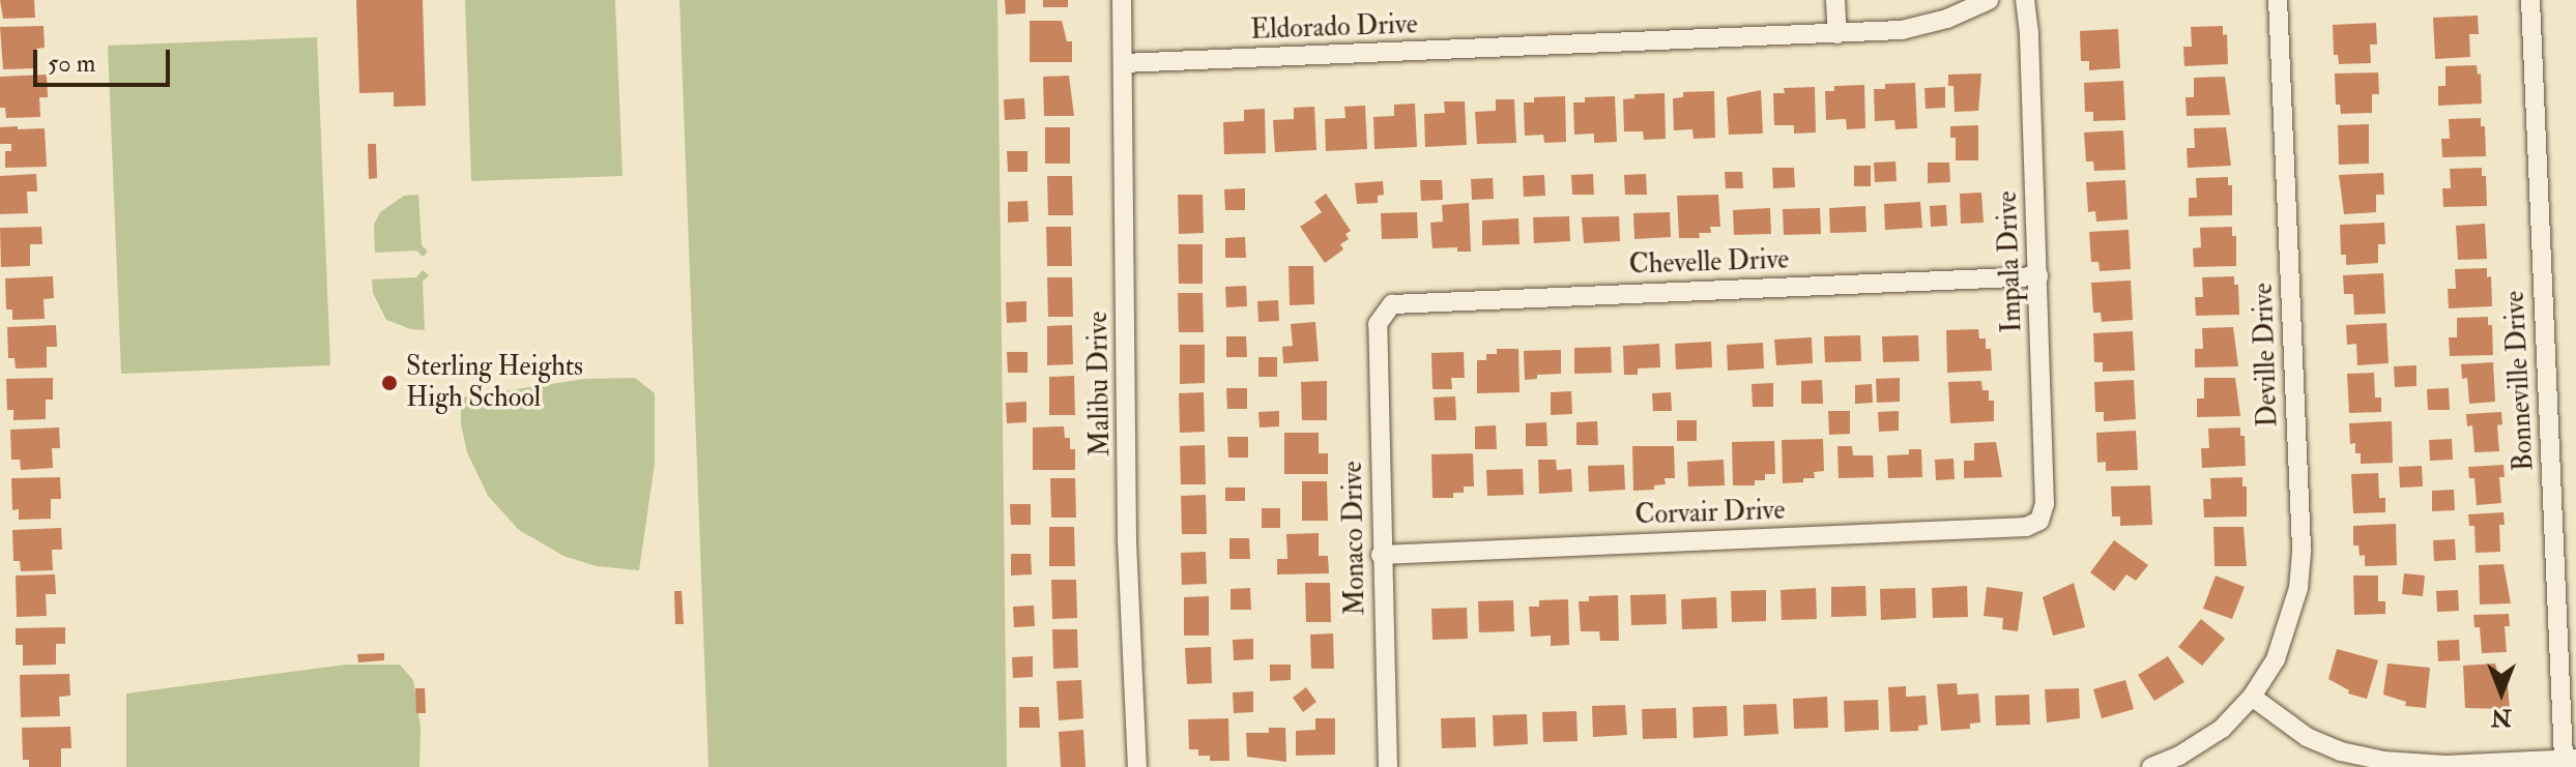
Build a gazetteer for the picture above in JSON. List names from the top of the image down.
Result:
{
  "streets": {
    "street": [
      "Eldorado Drive",
      "Impala Drive",
      "Chevelle Drive",
      "Deville Drive",
      "Bonneville Drive",
      "Malibu Drive",
      "Corvair Drive",
      "Monaco Drive"
    ]
  },
  "crossings": [
    ["Eldorado Drive", "Malibu Drive"],
    ["Impala Drive", "Chevelle Drive"],
    ["Impala Drive", "Corvair Drive"],
    ["Chevelle Drive", "Monaco Drive"],
    ["Corvair Drive", "Monaco Drive"]
  ],
  "places": ["Sterling Heights High School"],
  "scale_bar": "50 m",
  "north": "bottom"
}
